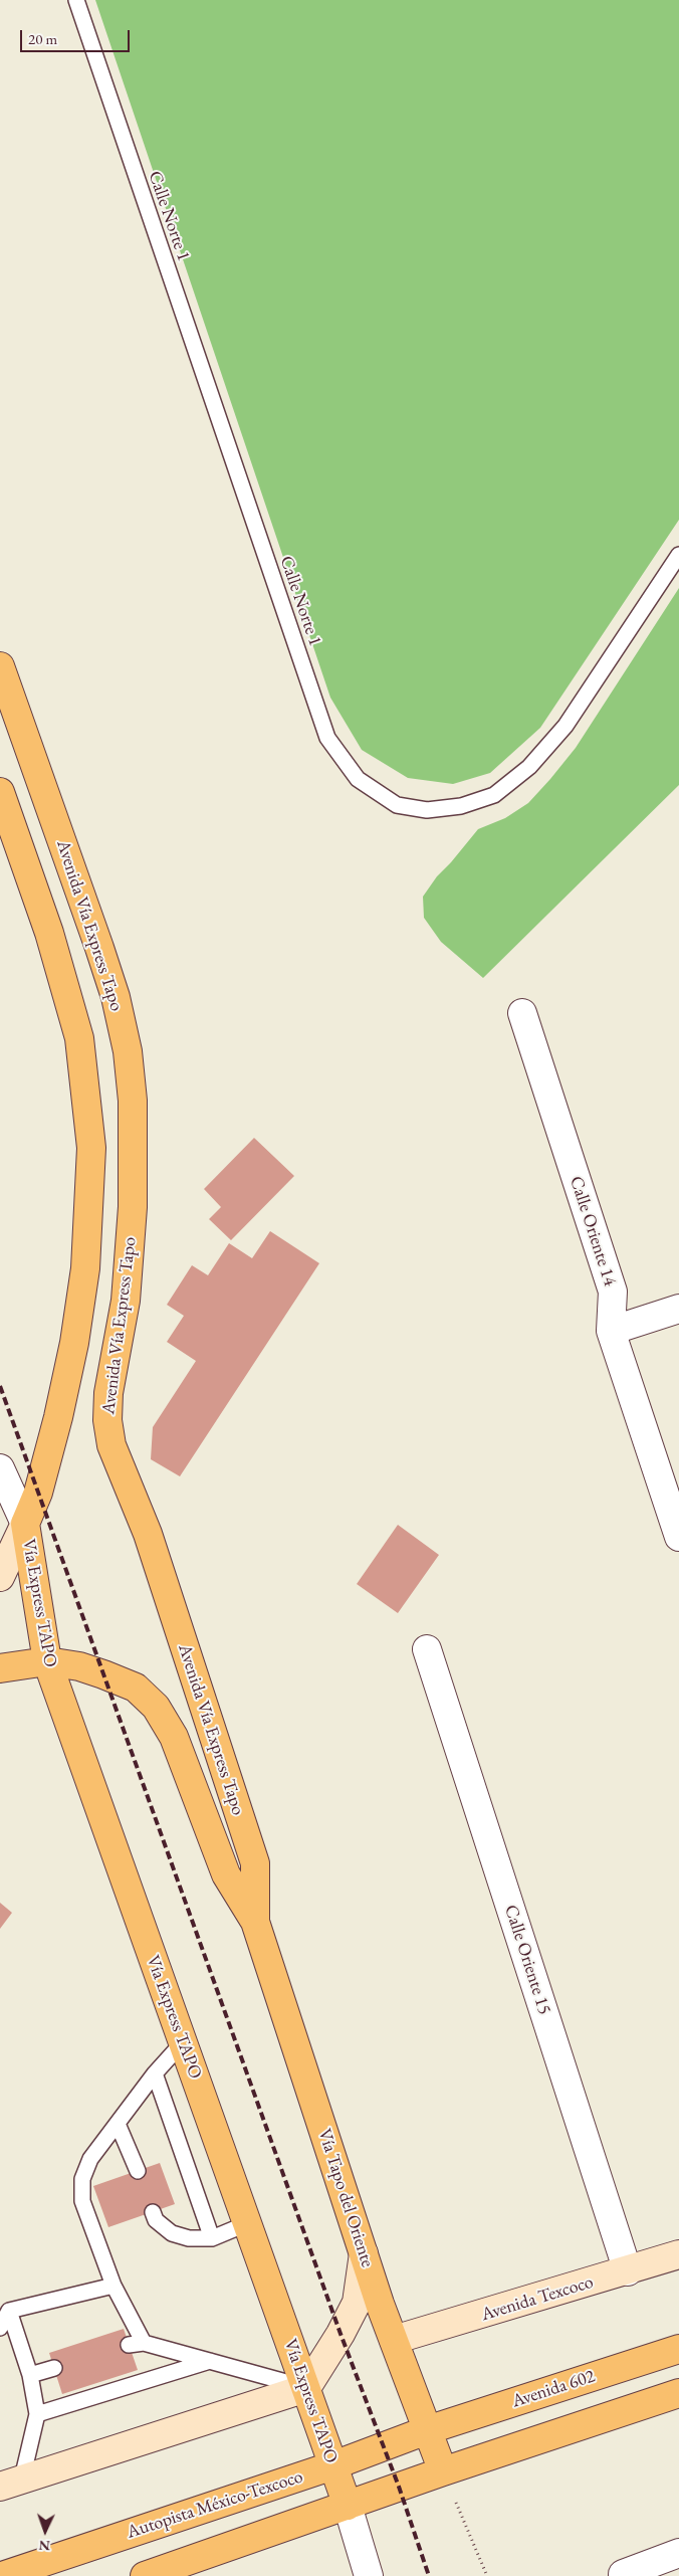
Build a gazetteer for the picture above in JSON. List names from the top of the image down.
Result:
{
  "streets": {
    "main road": [
      "Avenida Vía Express Tapo",
      "Vía Express TAPO",
      "Vía Tapo del Oriente",
      "Avenida Texcoco",
      "Avenida 602",
      "Autopista México-Texcoco"
    ],
    "street": ["Calle Oriente 14", "Calle Oriente 15"],
    "lane": ["Calle Norte 1"]
  },
  "crossings": [
    ["Avenida Vía Express Tapo", "Vía Tapo del Oriente"],
    ["Vía Express TAPO", "Autopista México-Texcoco"],
    ["Calle Oriente 15", "Avenida Texcoco"],
    ["Vía Tapo del Oriente", "Avenida Texcoco"],
    ["Vía Tapo del Oriente", "Avenida 602"],
    ["Vía Tapo del Oriente", "Autopista México-Texcoco"],
    ["Avenida 602", "Autopista México-Texcoco"]
  ],
  "scale_bar": "20 m",
  "north": "bottom"
}
